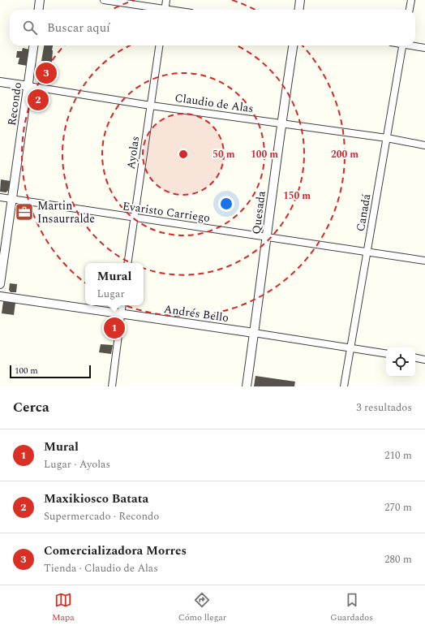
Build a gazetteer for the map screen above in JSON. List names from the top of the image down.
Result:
{
  "streets": {
    "street": [
      "Claudio de Alas",
      "Recondo",
      "Ayolas",
      "Evaristo Carriego",
      "Quesada",
      "Canadá",
      "Andrés Bello"
    ]
  },
  "crossings": [
    ["Claudio de Alas", "Recondo"],
    ["Claudio de Alas", "Ayolas"],
    ["Claudio de Alas", "Quesada"],
    ["Claudio de Alas", "Canadá"],
    ["Recondo", "Evaristo Carriego"],
    ["Ayolas", "Evaristo Carriego"],
    ["Evaristo Carriego", "Quesada"],
    ["Evaristo Carriego", "Canadá"],
    ["Quesada", "Andrés Bello"],
    ["Canadá", "Andrés Bello"]
  ],
  "places": {
    "office": ["Martin Insaurralde"]
  },
  "scale_bar": "100 m",
  "page": {
    "search": "Buscar aquí",
    "pins": ["3", "2", "1"],
    "popup": ["Mural", "Lugar"],
    "scale": "100 m",
    "heading": ["Cerca", "3 resultados"],
    "list": [
      {
        "mark": "1",
        "name": "Mural",
        "note": "Lugar · Ayolas",
        "value": "210 m"
      },
      {
        "mark": "2",
        "name": "Maxikiosco Batata",
        "note": "Supermercado · Recondo",
        "value": "270 m"
      },
      {
        "mark": "3",
        "name": "Comercializadora Morres",
        "note": "Tienda · Claudio de Alas",
        "value": "280 m"
      }
    ],
    "nav": ["Mapa", "Cómo llegar", "Guardados"]
  },
  "rings": [
    "50 m",
    "100 m",
    "200 m",
    "150 m"
  ]
}
